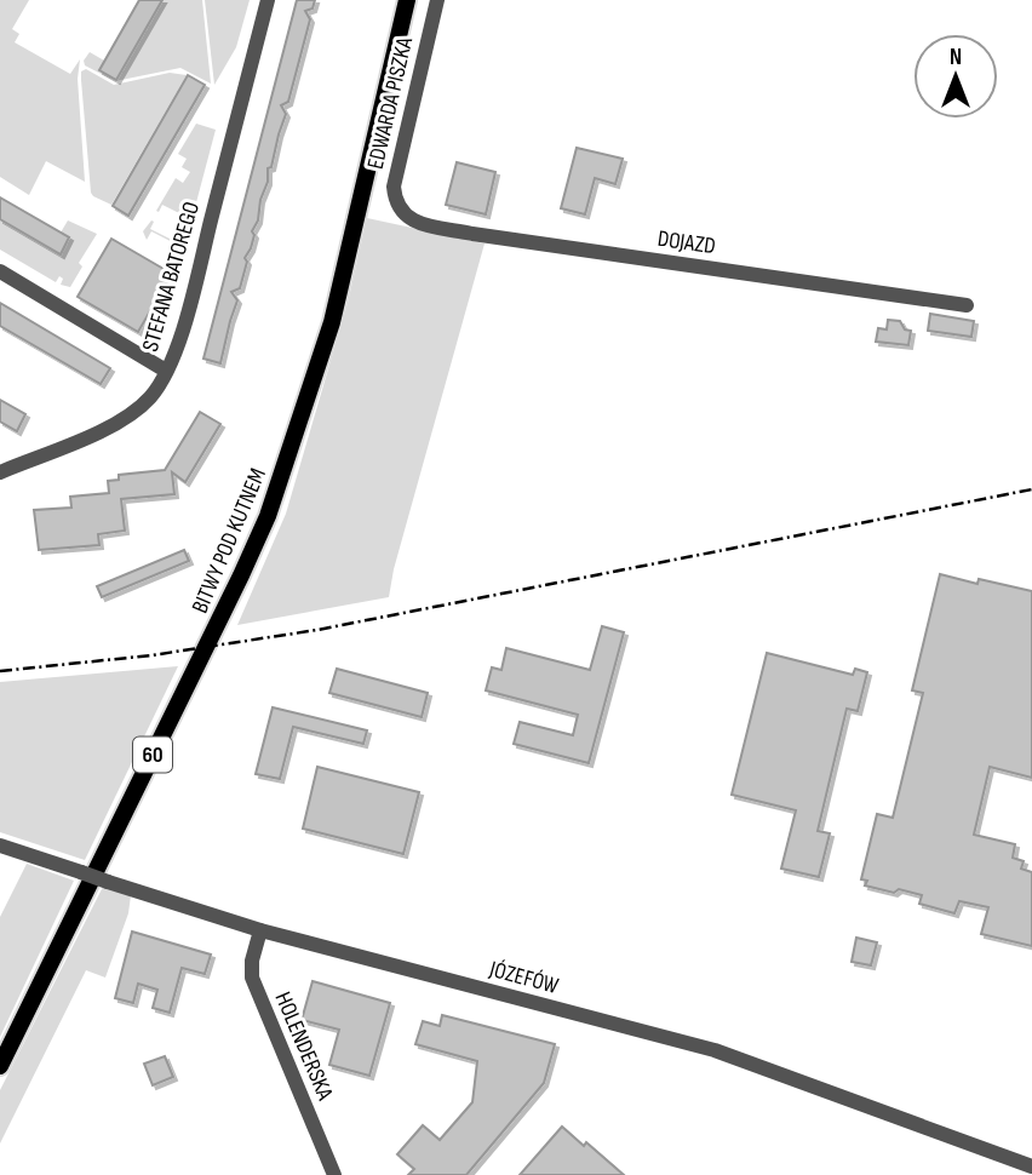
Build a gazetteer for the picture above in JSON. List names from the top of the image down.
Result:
{
  "streets": {
    "main road": ["BITWY POD KUTNEM", "60"],
    "street": [
      "EDWARDA PISZKA",
      "DOJAZD",
      "STEFANA BATOREGO",
      "JÓZEFÓW",
      "HOLENDERSKA"
    ]
  },
  "crossings": [
    ["EDWARDA PISZKA", "DOJAZD"],
    ["JÓZEFÓW", "HOLENDERSKA"]
  ],
  "north": "top"
}
